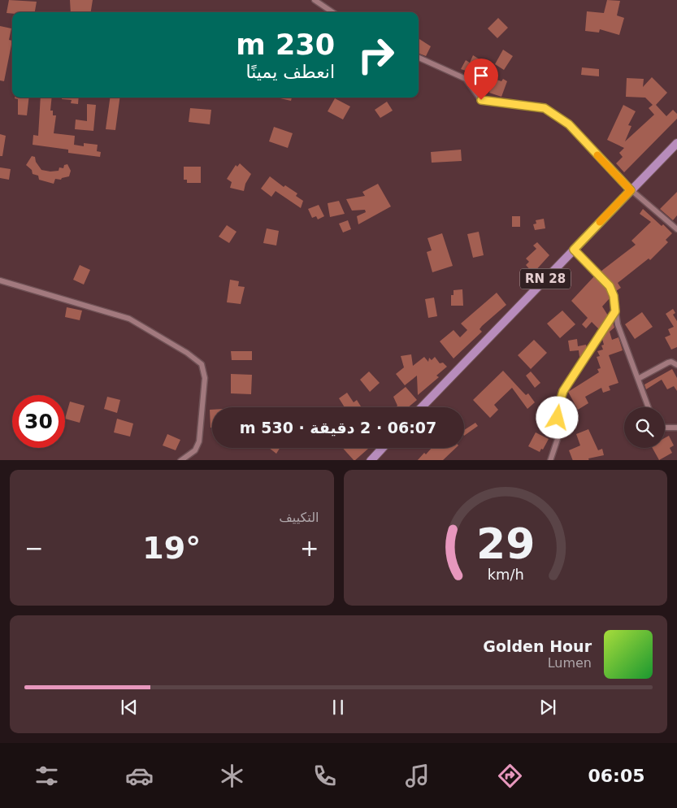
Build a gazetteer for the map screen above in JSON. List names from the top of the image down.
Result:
{
  "streets": {
    "main road": ["RN 28"]
  },
  "page": {
    "turn": ["230 m", "انعطف يمينًا"],
    "limit": "30",
    "trip": "06:07 · 2 دقيقة · 530 m",
    "tile": "التكييف",
    "heat": ["−", "19°", "+"],
    "song": ["Golden Hour", "Lumen"],
    "tabs": "06:05",
    "gauge": ["29", "km/h"]
  }
}
